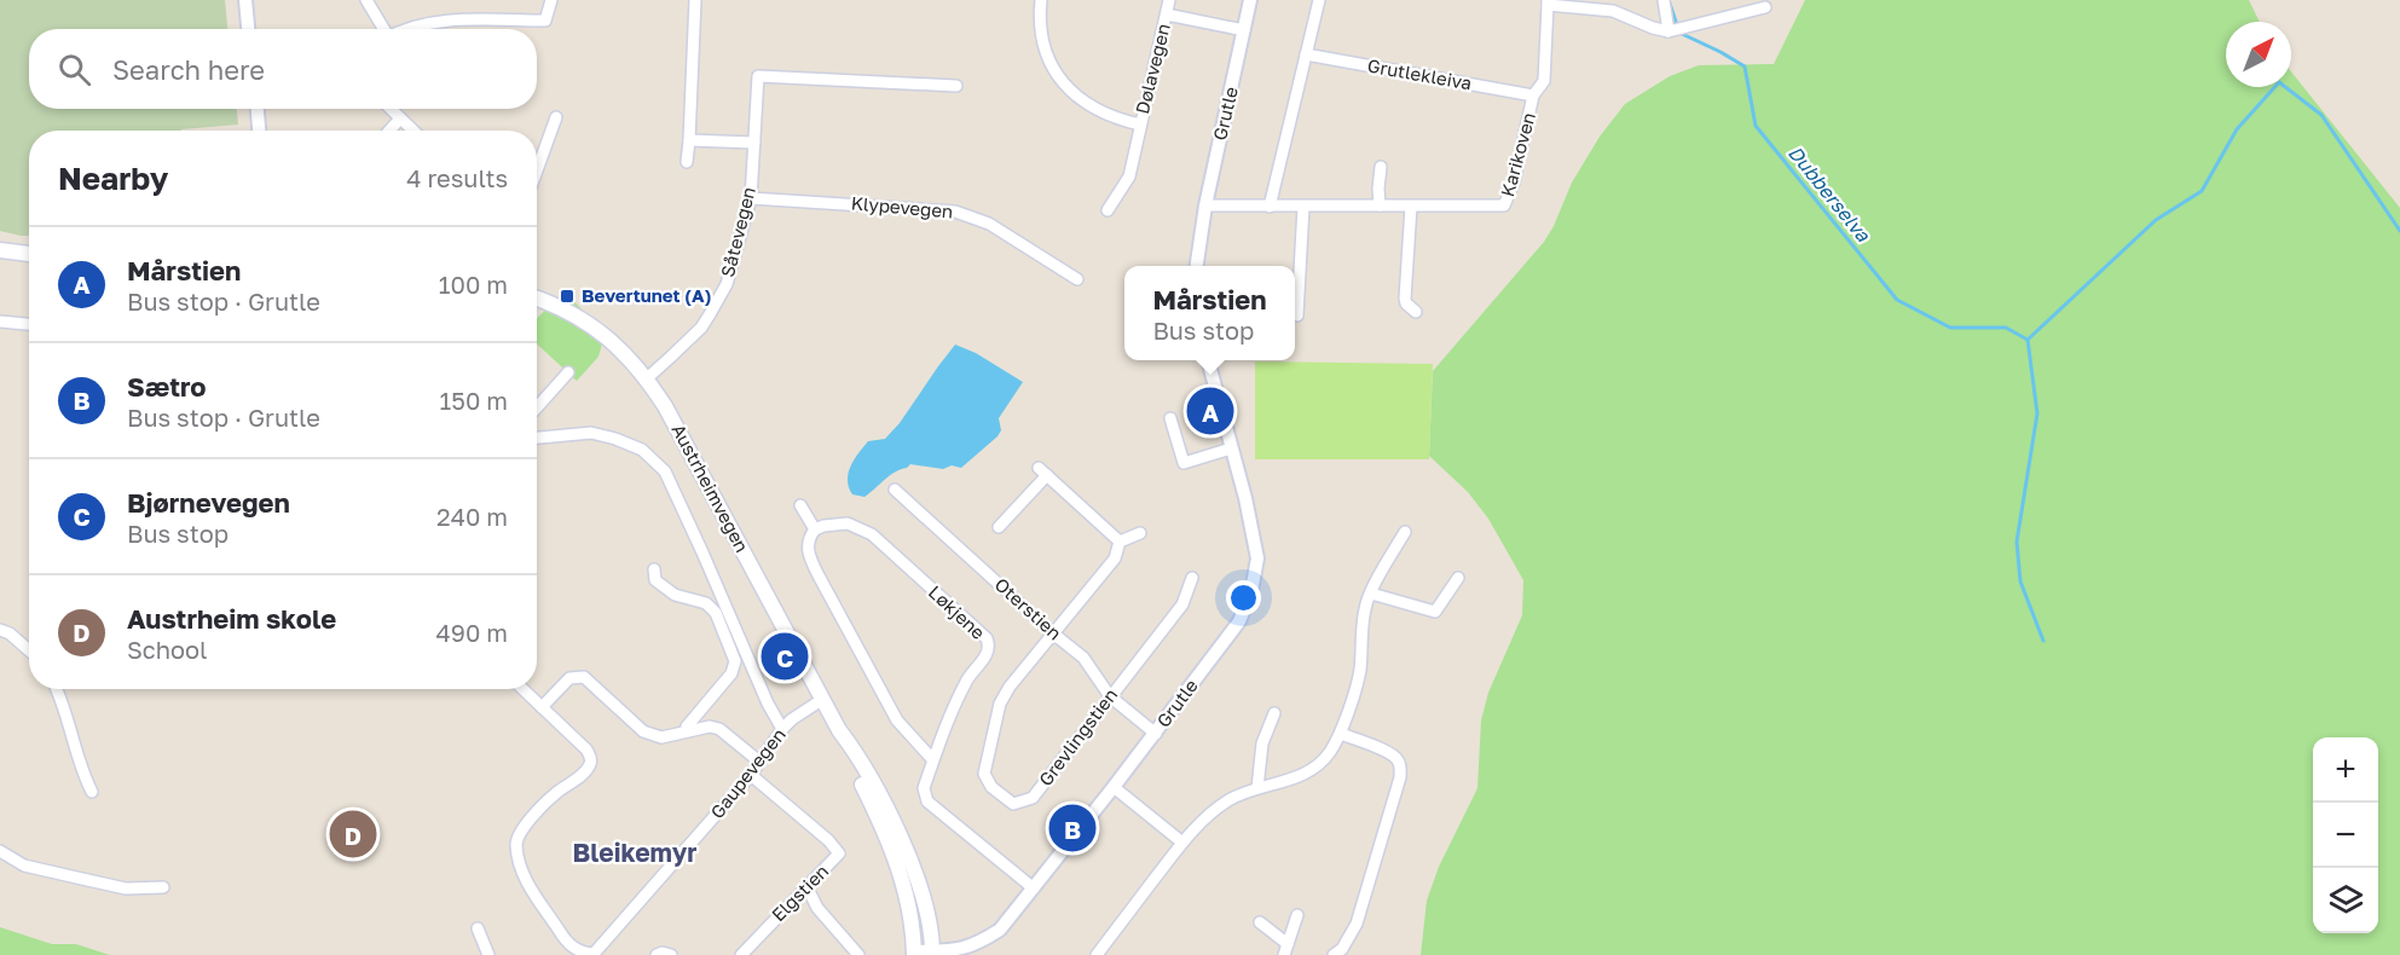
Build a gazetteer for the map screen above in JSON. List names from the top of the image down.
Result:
{
  "streets": {
    "main road": ["Austrheimvegen"],
    "street": [
      "Dølavegen",
      "Grutlekleiva",
      "Grutle",
      "Karikoven",
      "Klypevegen",
      "Såtevegen",
      "Oterstien",
      "Løkjene",
      "Grevlingstien",
      "Gaupevegen",
      "Elgstien"
    ]
  },
  "crossings": [
    ["Dølavegen", "Grutle"],
    ["Grutlekleiva", "Karikoven"],
    ["Grutle", "Karikoven"],
    ["Grutle", "Austrheimvegen"],
    ["Grutle", "Oterstien"],
    ["Grutle", "Løkjene"],
    ["Klypevegen", "Såtevegen"],
    ["Såtevegen", "Austrheimvegen"],
    ["Austrheimvegen", "Gaupevegen"],
    ["Oterstien", "Grevlingstien"],
    ["Gaupevegen", "Elgstien"]
  ],
  "districts": ["Bleikemyr"],
  "water": ["Dubberselva"],
  "places": {
    "transit": ["Bevertunet (A)"]
  },
  "north": "top right",
  "page": {
    "search": "Search here",
    "heading": ["Nearby", "4 results"],
    "list": [
      {
        "mark": "A",
        "name": "Mårstien",
        "note": "Bus stop · Grutle",
        "value": "100 m"
      },
      {
        "mark": "B",
        "name": "Sætro",
        "note": "Bus stop · Grutle",
        "value": "150 m"
      },
      {
        "mark": "C",
        "name": "Bjørnevegen",
        "note": "Bus stop",
        "value": "240 m"
      },
      {
        "mark": "D",
        "name": "Austrheim skole",
        "note": "School",
        "value": "490 m"
      }
    ],
    "popup": ["Mårstien", "Bus stop"],
    "pins": [
      "A",
      "C",
      "B",
      "D"
    ],
    "map_buttons": ["+", "−"]
  }
}
